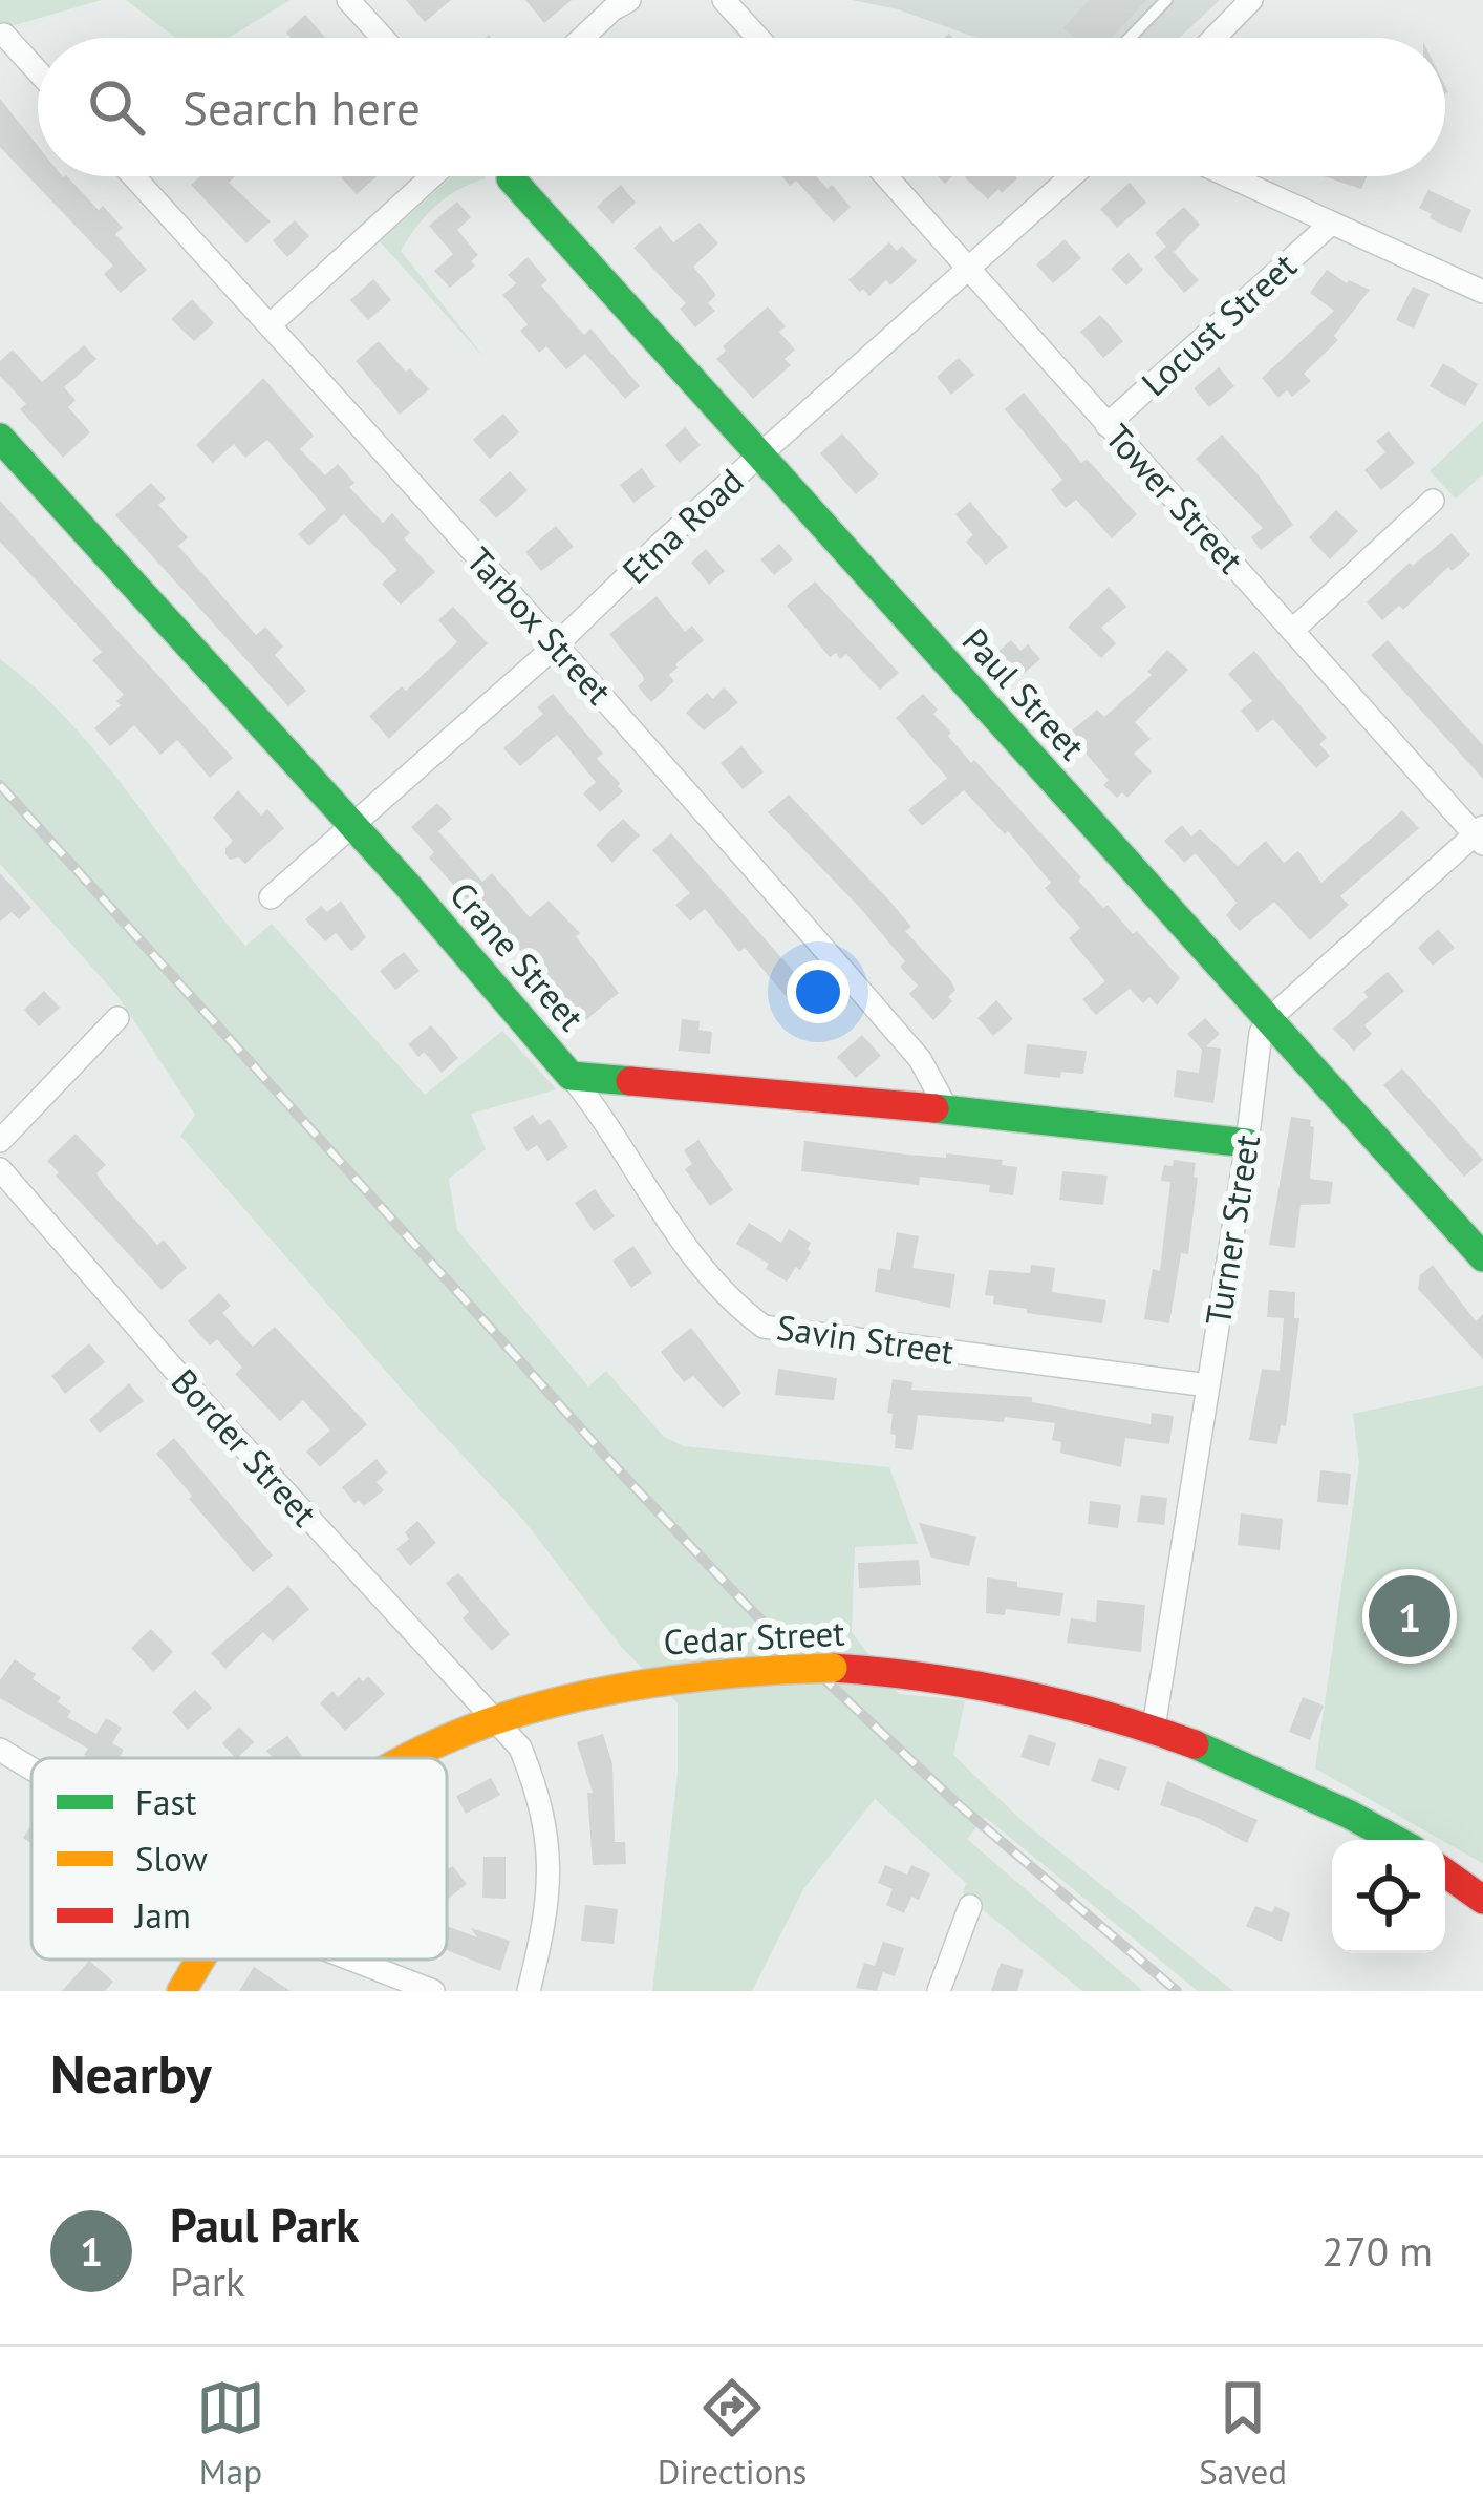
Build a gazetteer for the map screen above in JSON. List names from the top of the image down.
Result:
{
  "streets": {
    "street": [
      "Locust Street",
      "Tower Street",
      "Etna Road",
      "Tarbox Street",
      "Paul Street",
      "Crane Street",
      "Turner Street",
      "Savin Street",
      "Border Street",
      "Cedar Street"
    ]
  },
  "crossings": [
    ["Locust Street", "Tower Street"],
    ["Tower Street", "Etna Road"],
    ["Etna Road", "Tarbox Street"],
    ["Etna Road", "Paul Street"],
    ["Etna Road", "Crane Street"],
    ["Tarbox Street", "Crane Street"],
    ["Paul Street", "Turner Street"],
    ["Crane Street", "Turner Street"],
    ["Crane Street", "Savin Street"],
    ["Turner Street", "Savin Street"],
    ["Turner Street", "Cedar Street"],
    ["Border Street", "Cedar Street"]
  ],
  "legend": ["Fast", "Slow", "Jam"],
  "page": {
    "search": "Search here",
    "pins": "1",
    "heading": "Nearby",
    "list": [
      {
        "mark": "1",
        "name": "Paul Park",
        "note": "Park",
        "value": "270 m"
      }
    ],
    "nav": ["Map", "Directions", "Saved"]
  }
}
